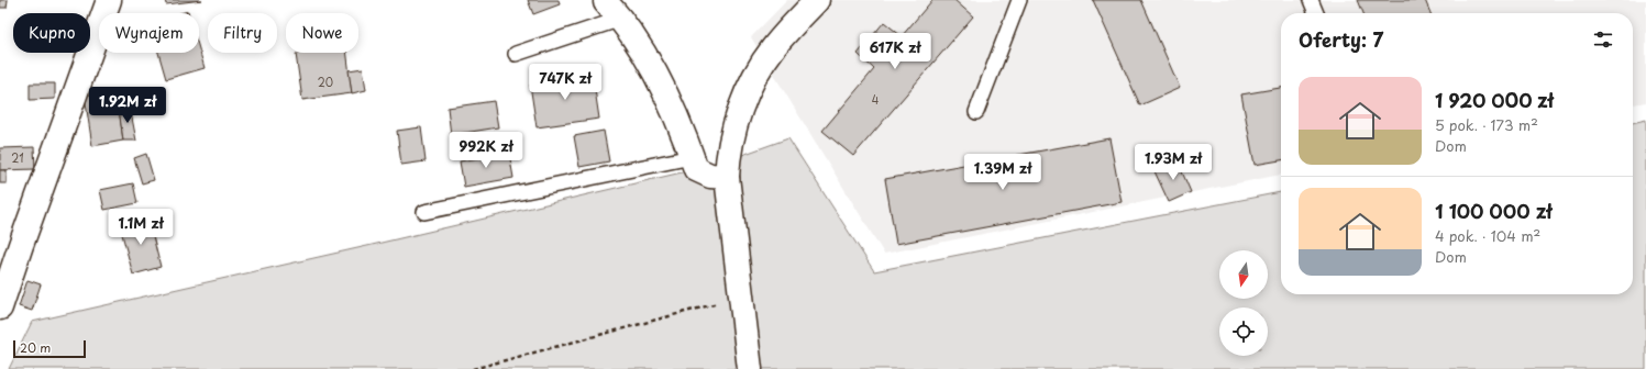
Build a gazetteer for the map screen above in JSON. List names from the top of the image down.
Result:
{
  "house_numbers": ["20", "4", "21"],
  "scale_bar": "20 m",
  "north": "bottom",
  "page": {
    "chip": [
      "Kupno",
      "Wynajem",
      "Filtry",
      "Nowe"
    ],
    "heading": "Oferty: 7",
    "price": [
      "617K zł",
      "747K zł",
      "1.92M zł",
      "992K zł",
      "1.93M zł",
      "1.39M zł",
      "1.1M zł"
    ],
    "list": [
      {
        "name": "1 920 000 zł",
        "note": "5 pok. · 173 m² · Dom"
      },
      {
        "name": "1 100 000 zł",
        "note": "4 pok. · 104 m² · Dom"
      }
    ],
    "scale": "20 m"
  }
}
